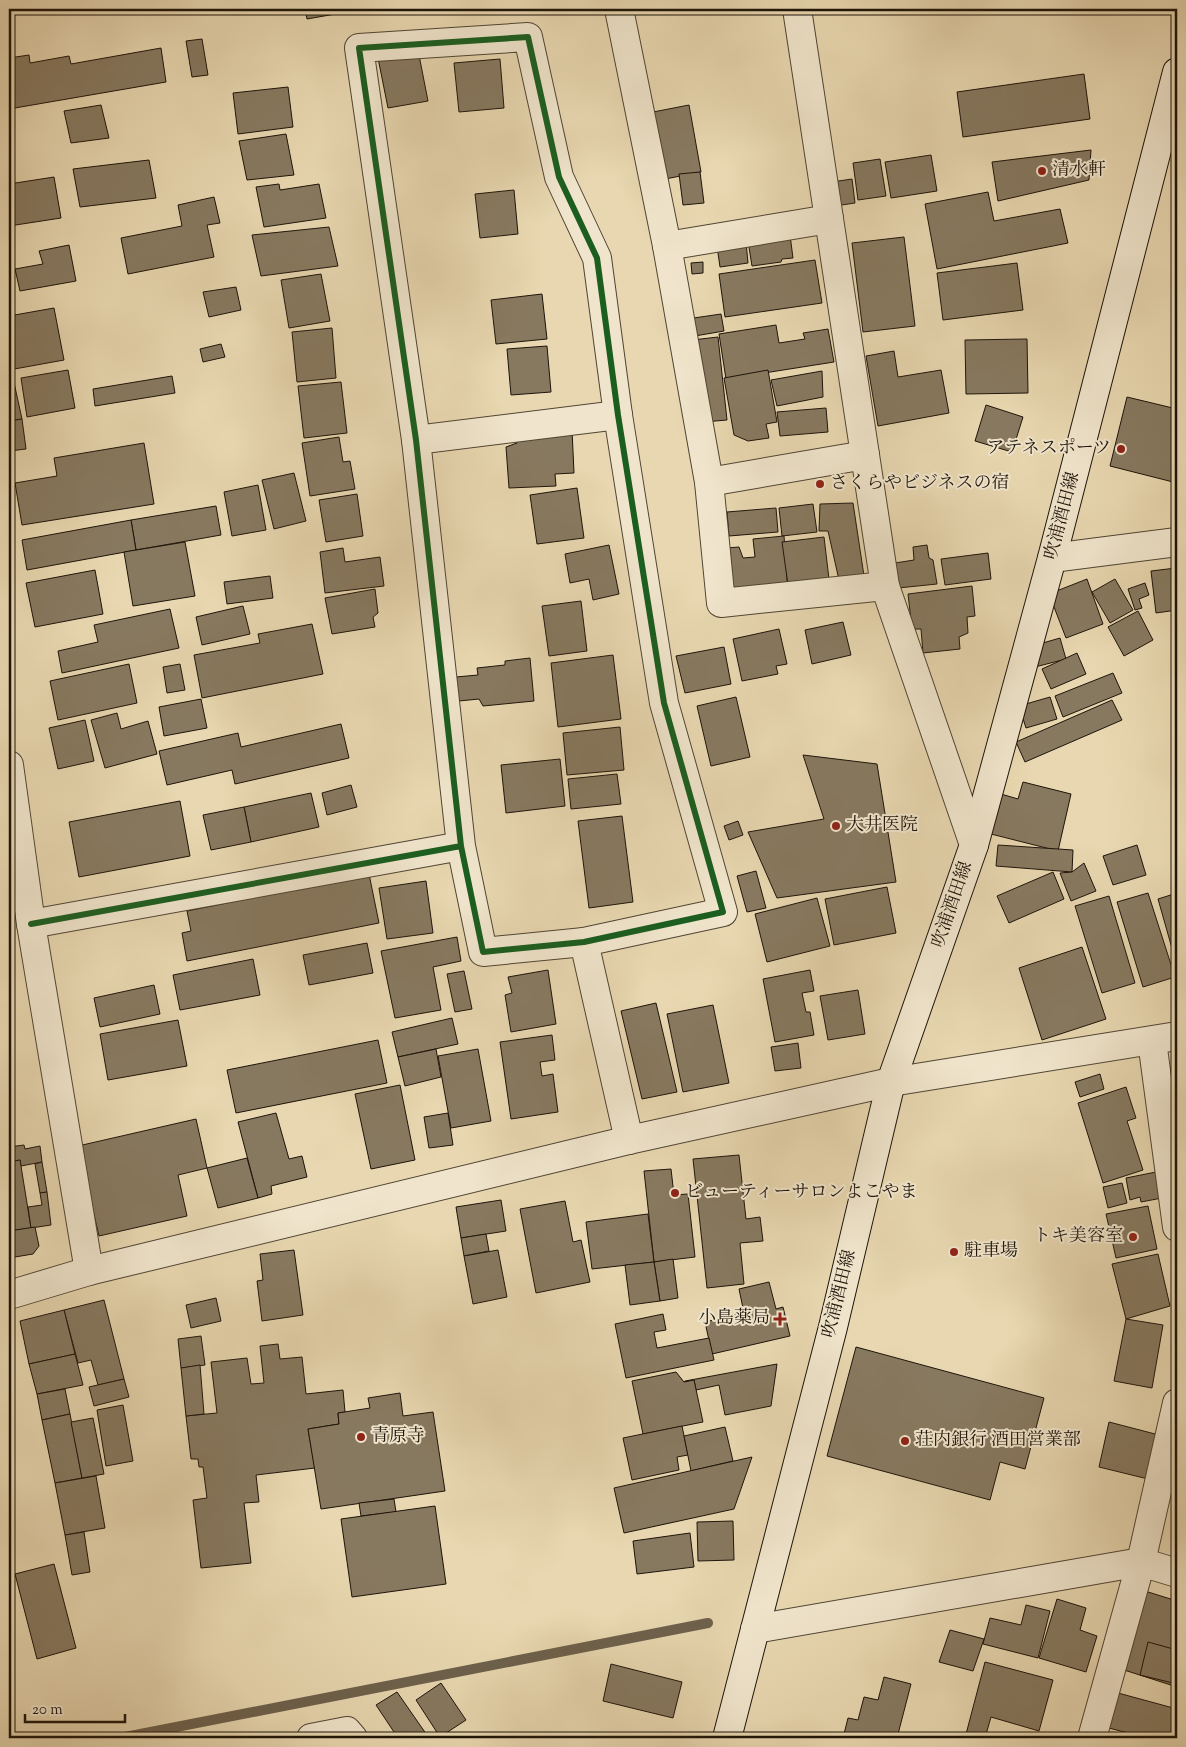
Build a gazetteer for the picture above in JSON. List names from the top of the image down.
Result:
{
  "streets": {
    "street": ["吹浦酒田線"]
  },
  "places": {
    "other": [
      "清水軒",
      "アテネスポーツ",
      "さくらやビジネスの宿",
      "大井医院",
      "ビューティーサロンよこやま",
      "トキ美容室",
      "駐車場",
      "青原寺",
      "荘内銀行 酒田営業部"
    ],
    "health": ["小島薬局"]
  },
  "scale_bar": "20 m"
}
